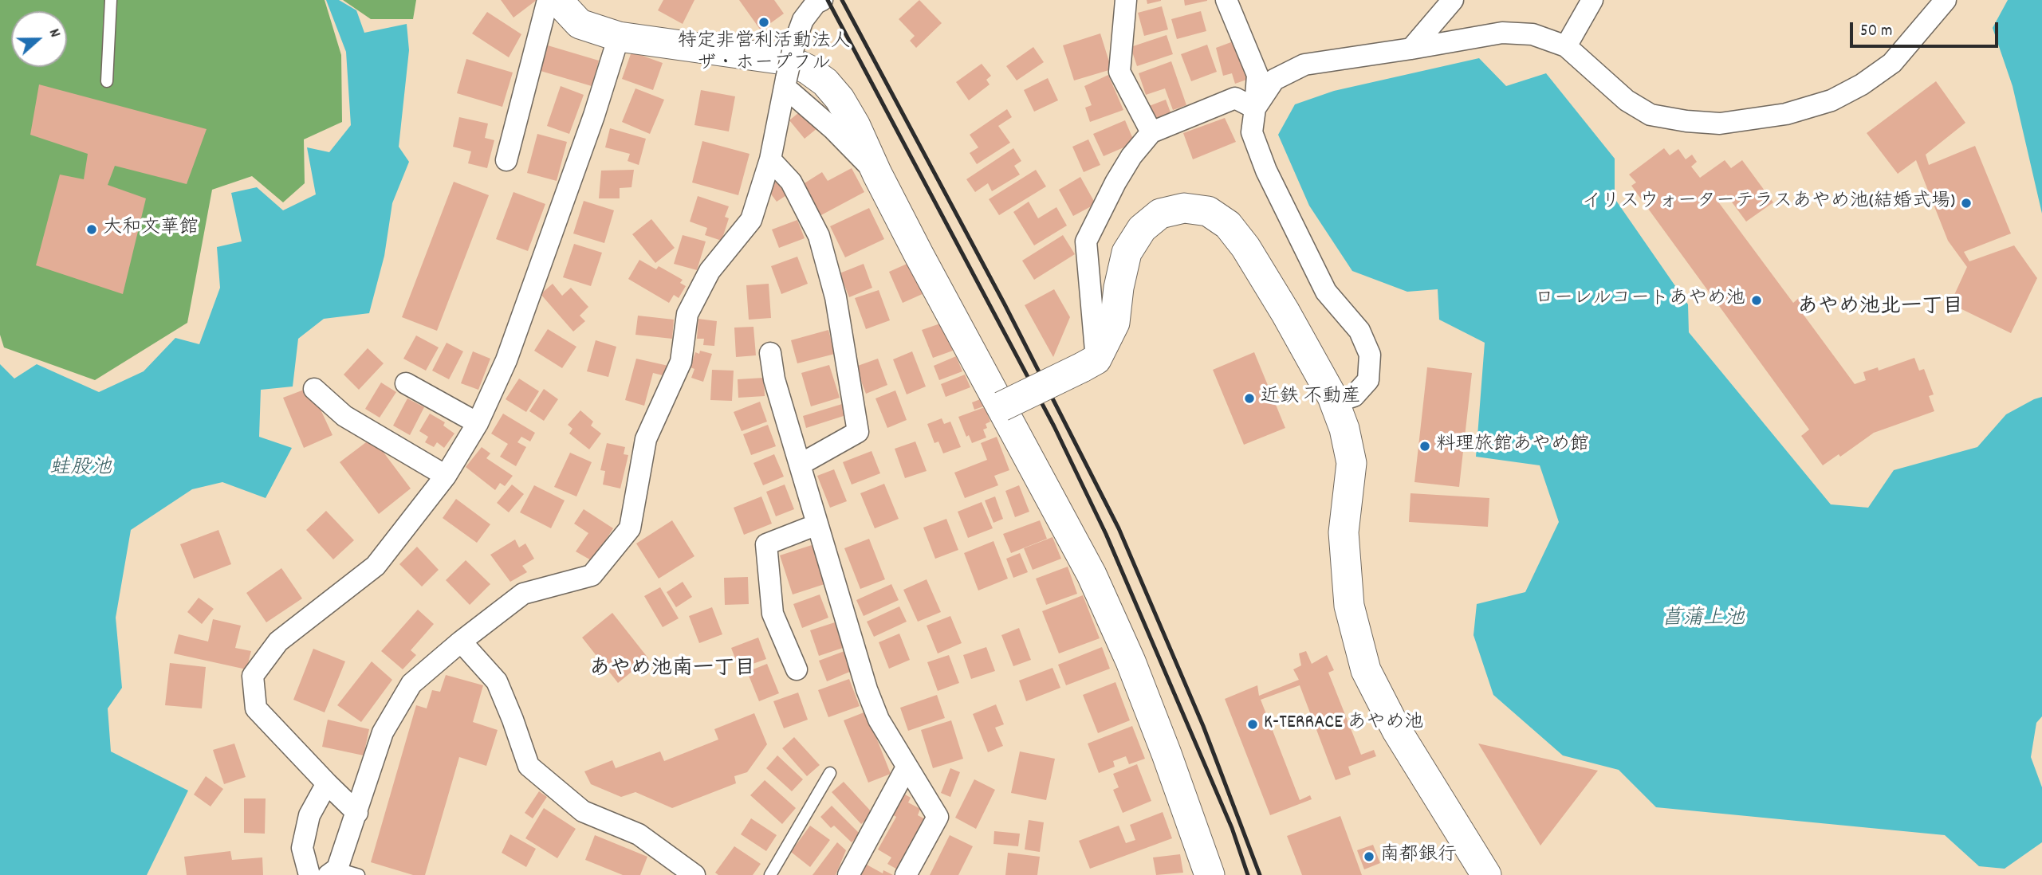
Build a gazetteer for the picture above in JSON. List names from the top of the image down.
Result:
{
  "districts": ["あやめ池北一丁目", "あやめ池南一丁目"],
  "water": ["蛙股池", "菖蒲上池"],
  "places": [
    "特定非営利活動法人 ザ・ホープフル",
    "イリスウォーターテラスあやめ池(結婚式場)",
    "大和文華館",
    "ローレルコートあやめ池",
    "近鉄 不動産",
    "料理旅館あやめ館",
    "K-TERRACE あやめ池",
    "南都銀行"
  ],
  "scale_bar": "50 m",
  "north": "right"
}
